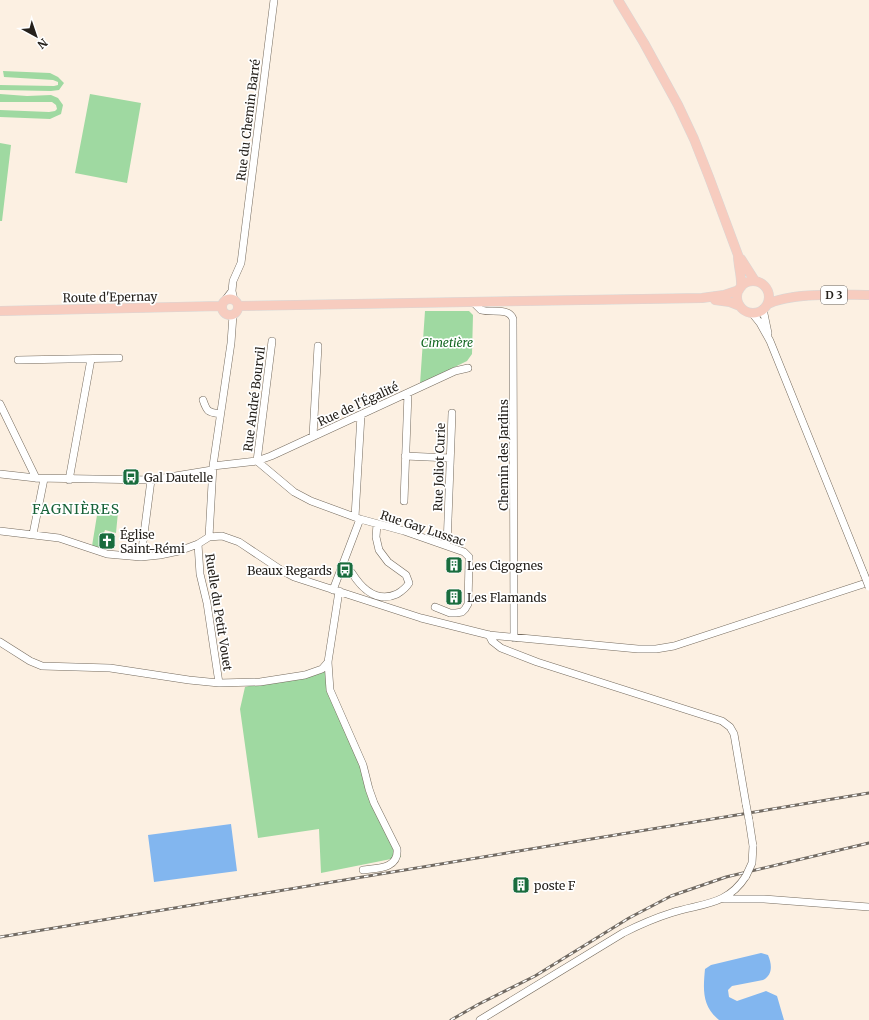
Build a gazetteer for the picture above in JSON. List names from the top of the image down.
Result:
{
  "streets": {
    "main road": ["D 3", "Route d'Epernay"],
    "street": [
      "Rue du Chemin Barré",
      "Rue André Bourvil",
      "Rue de l'Égalité",
      "Chemin des Jardins",
      "Rue Joliot Curie",
      "Rue Gay Lussac",
      "Ruelle du Petit Vouet"
    ]
  },
  "crossings": [
    ["Rue du Chemin Barré", "Route d'Epernay"],
    ["Route d'Epernay", "Chemin des Jardins"],
    ["Rue André Bourvil", "Rue de l'Égalité"],
    ["Rue André Bourvil", "Rue Gay Lussac"],
    ["Rue de l'Égalité", "Rue Gay Lussac"],
    ["Rue Joliot Curie", "Rue Gay Lussac"]
  ],
  "districts": ["FAGNIÈRES"],
  "parks": ["Cimetière"],
  "places": {
    "bus stop": ["Gal Dautelle", "Beaux Regards"],
    "church": ["Église Saint-Rémi"],
    "building": ["Les Cigognes", "Les Flamands", "poste F"]
  },
  "north": "bottom right"
}
